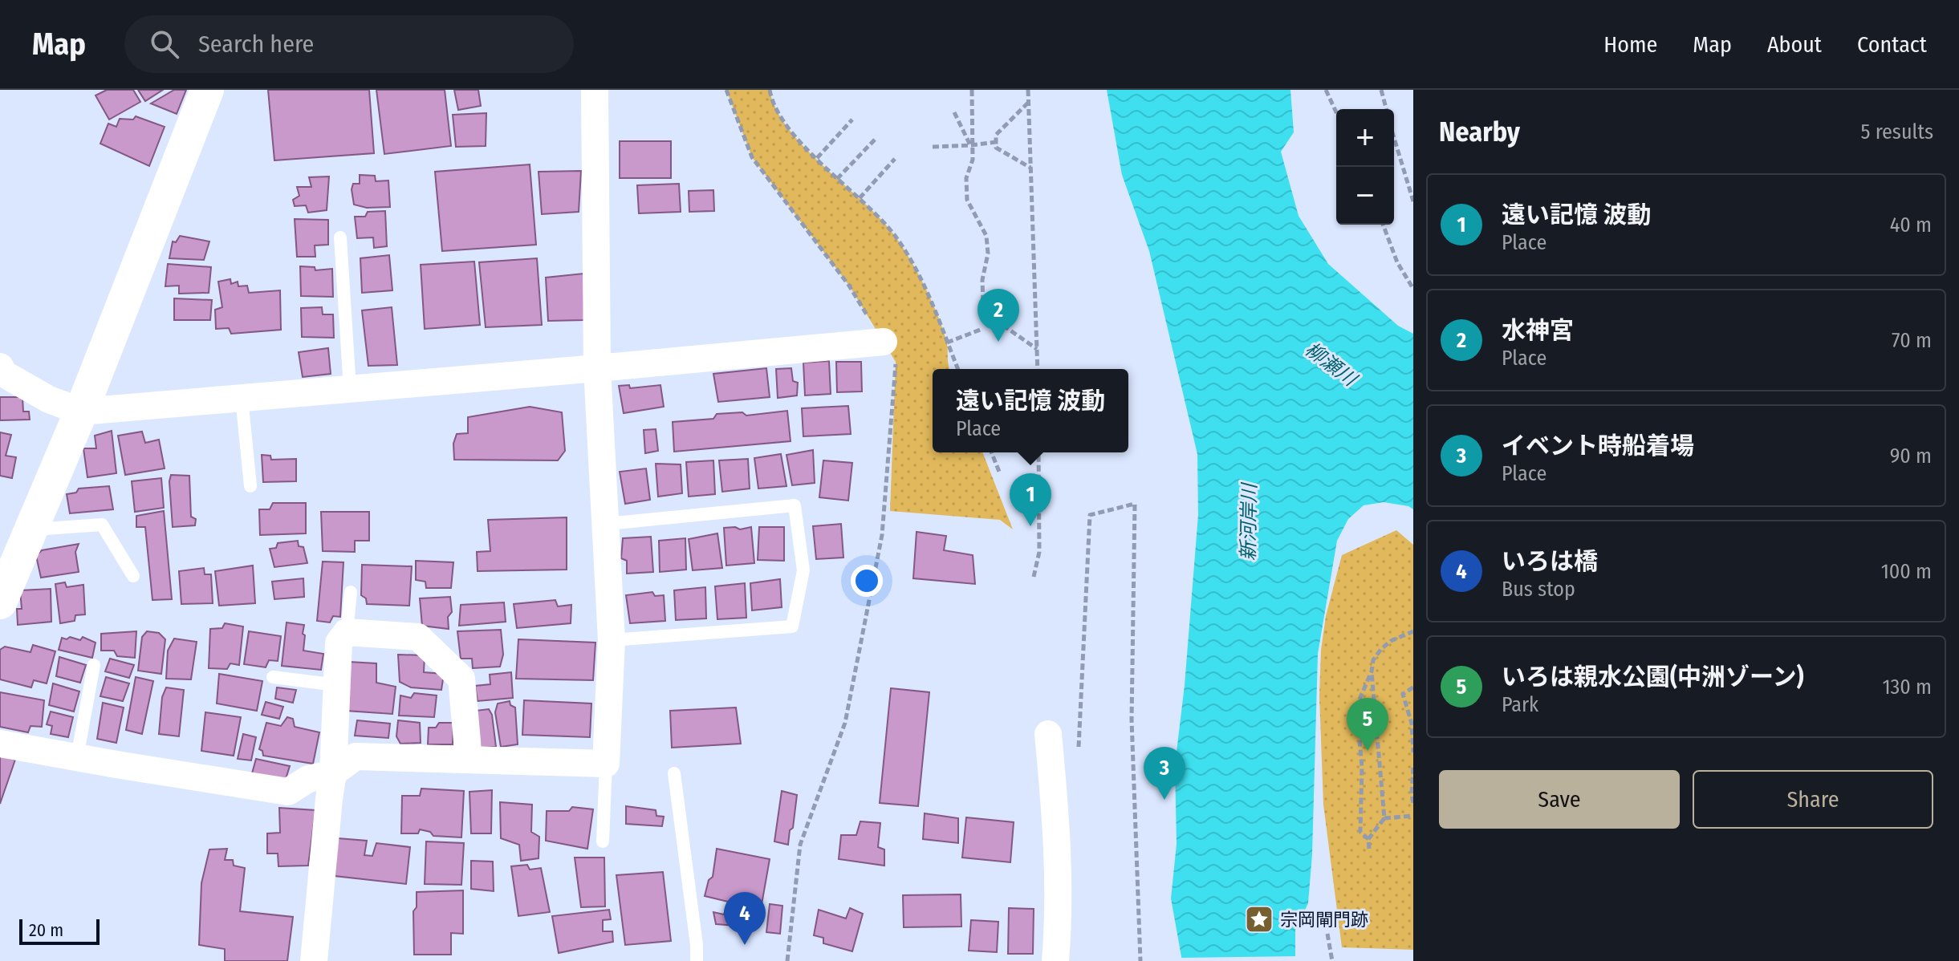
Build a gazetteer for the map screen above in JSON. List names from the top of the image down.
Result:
{
  "water": ["柳瀬川", "新河岸川"],
  "places": {
    "place": ["宗岡閘門跡"]
  },
  "scale_bar": "20 m",
  "page": {
    "header": "Map",
    "search": "Search here",
    "nav": [
      "Home",
      "Map",
      "About",
      "Contact"
    ],
    "heading": ["Nearby", "5 results"],
    "map_buttons": ["+", "−"],
    "list": [
      {
        "mark": "1",
        "name": "遠い記憶 波動",
        "note": "Place",
        "value": "40 m"
      },
      {
        "mark": "2",
        "name": "水神宮",
        "note": "Place",
        "value": "70 m"
      },
      {
        "mark": "3",
        "name": "イベント時船着場",
        "note": "Place",
        "value": "90 m"
      },
      {
        "mark": "4",
        "name": "いろは橋",
        "note": "Bus stop",
        "value": "100 m"
      },
      {
        "mark": "5",
        "name": "いろは親水公園(中洲ゾーン)",
        "note": "Park",
        "value": "130 m"
      }
    ],
    "pins": [
      "2",
      "1",
      "5",
      "3",
      "4"
    ],
    "popup": ["遠い記憶 波動", "Place"],
    "buttons": ["Save", "Share"],
    "scale": "20 m"
  }
}
